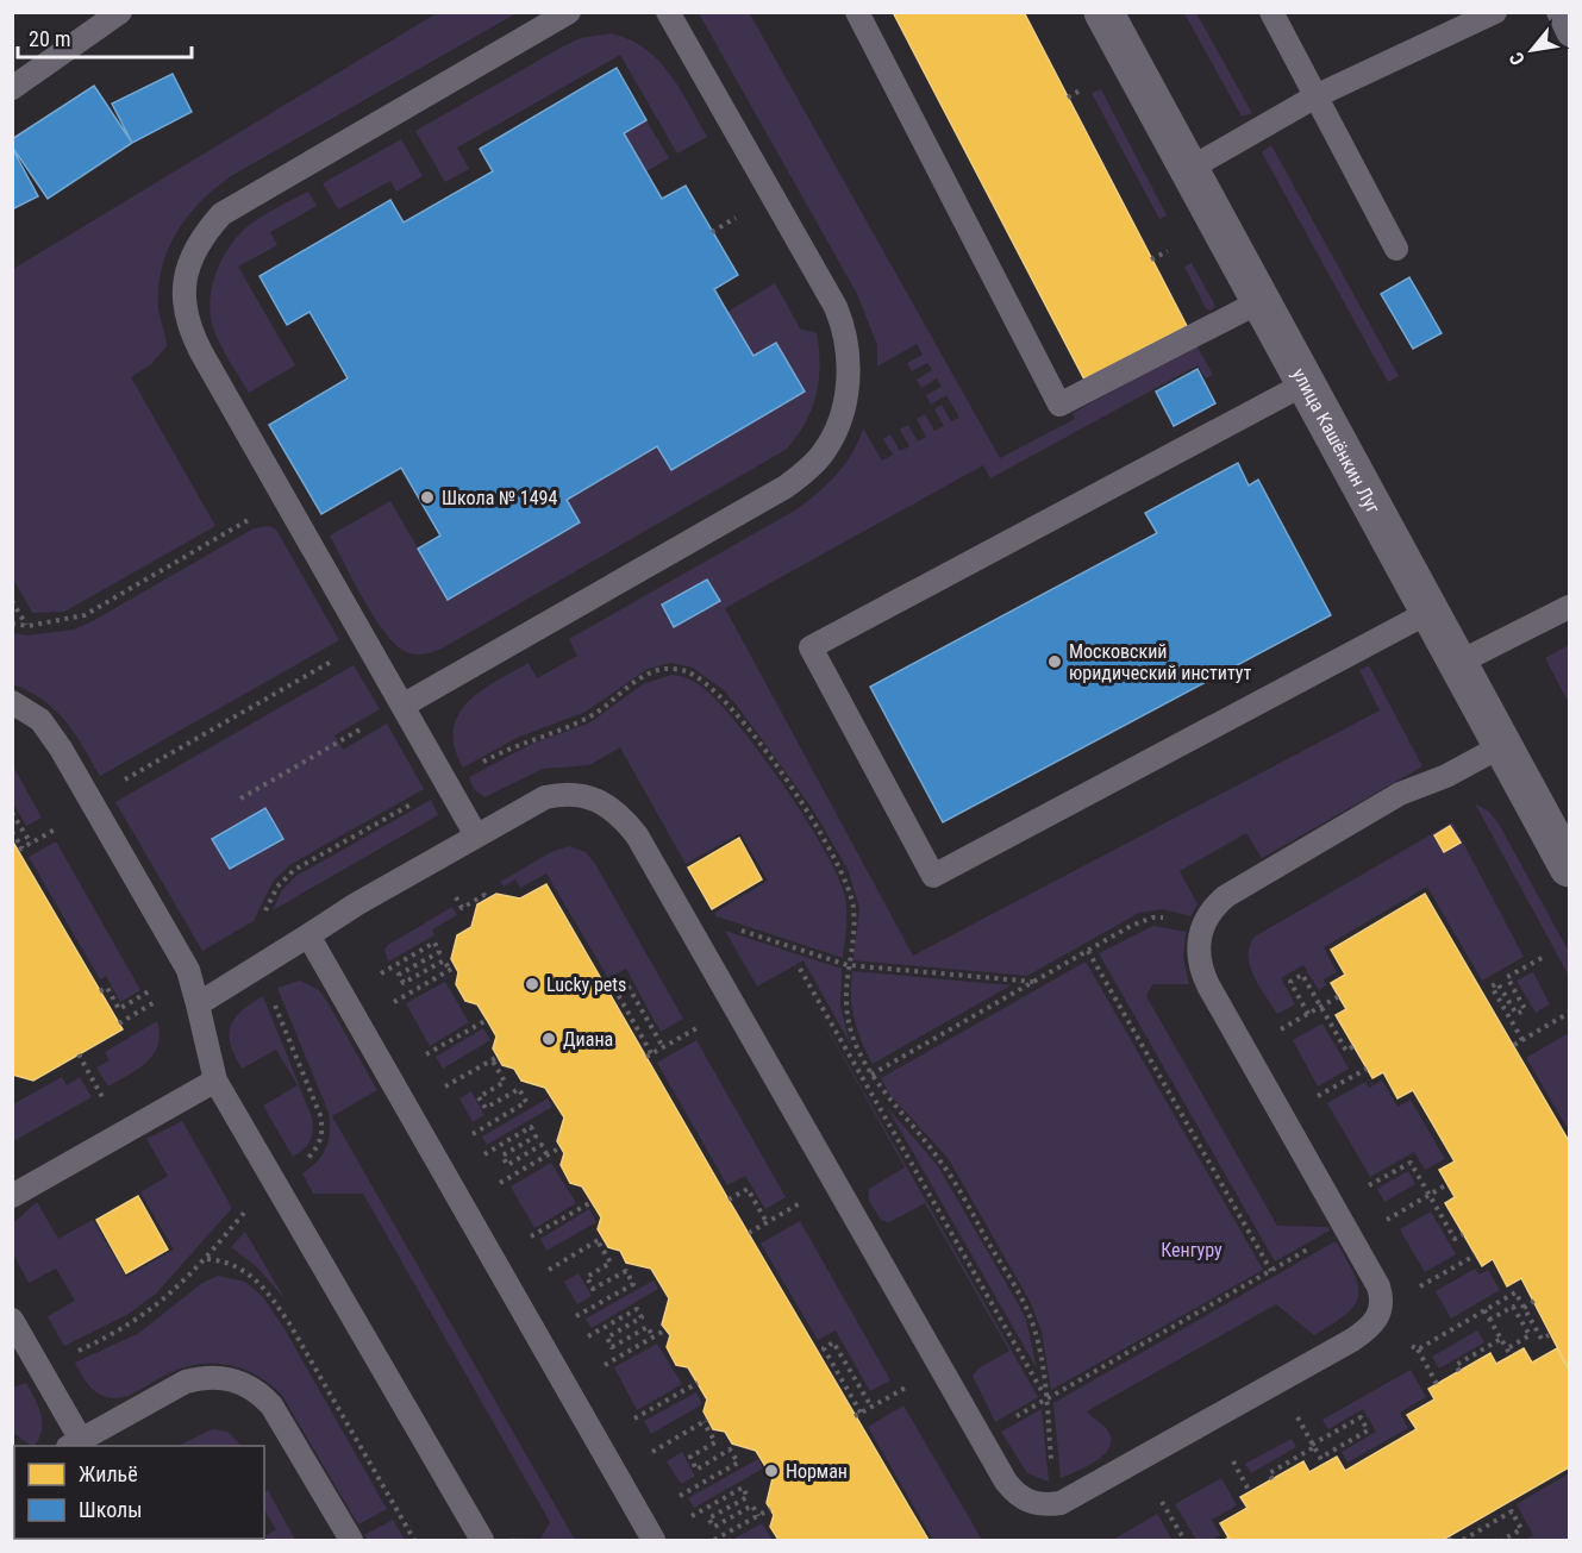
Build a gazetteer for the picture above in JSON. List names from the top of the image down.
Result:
{
  "streets": {
    "street": ["улица Кашёнкин Луг"]
  },
  "parks": ["Кенгуру"],
  "places": [
    "Школа № 1494",
    "Московский юридический институт",
    "Lucky pets",
    "Диана",
    "Норман"
  ],
  "legend": ["Жильё", "Школы"],
  "scale_bar": "20 m",
  "north": "bottom left"
}
